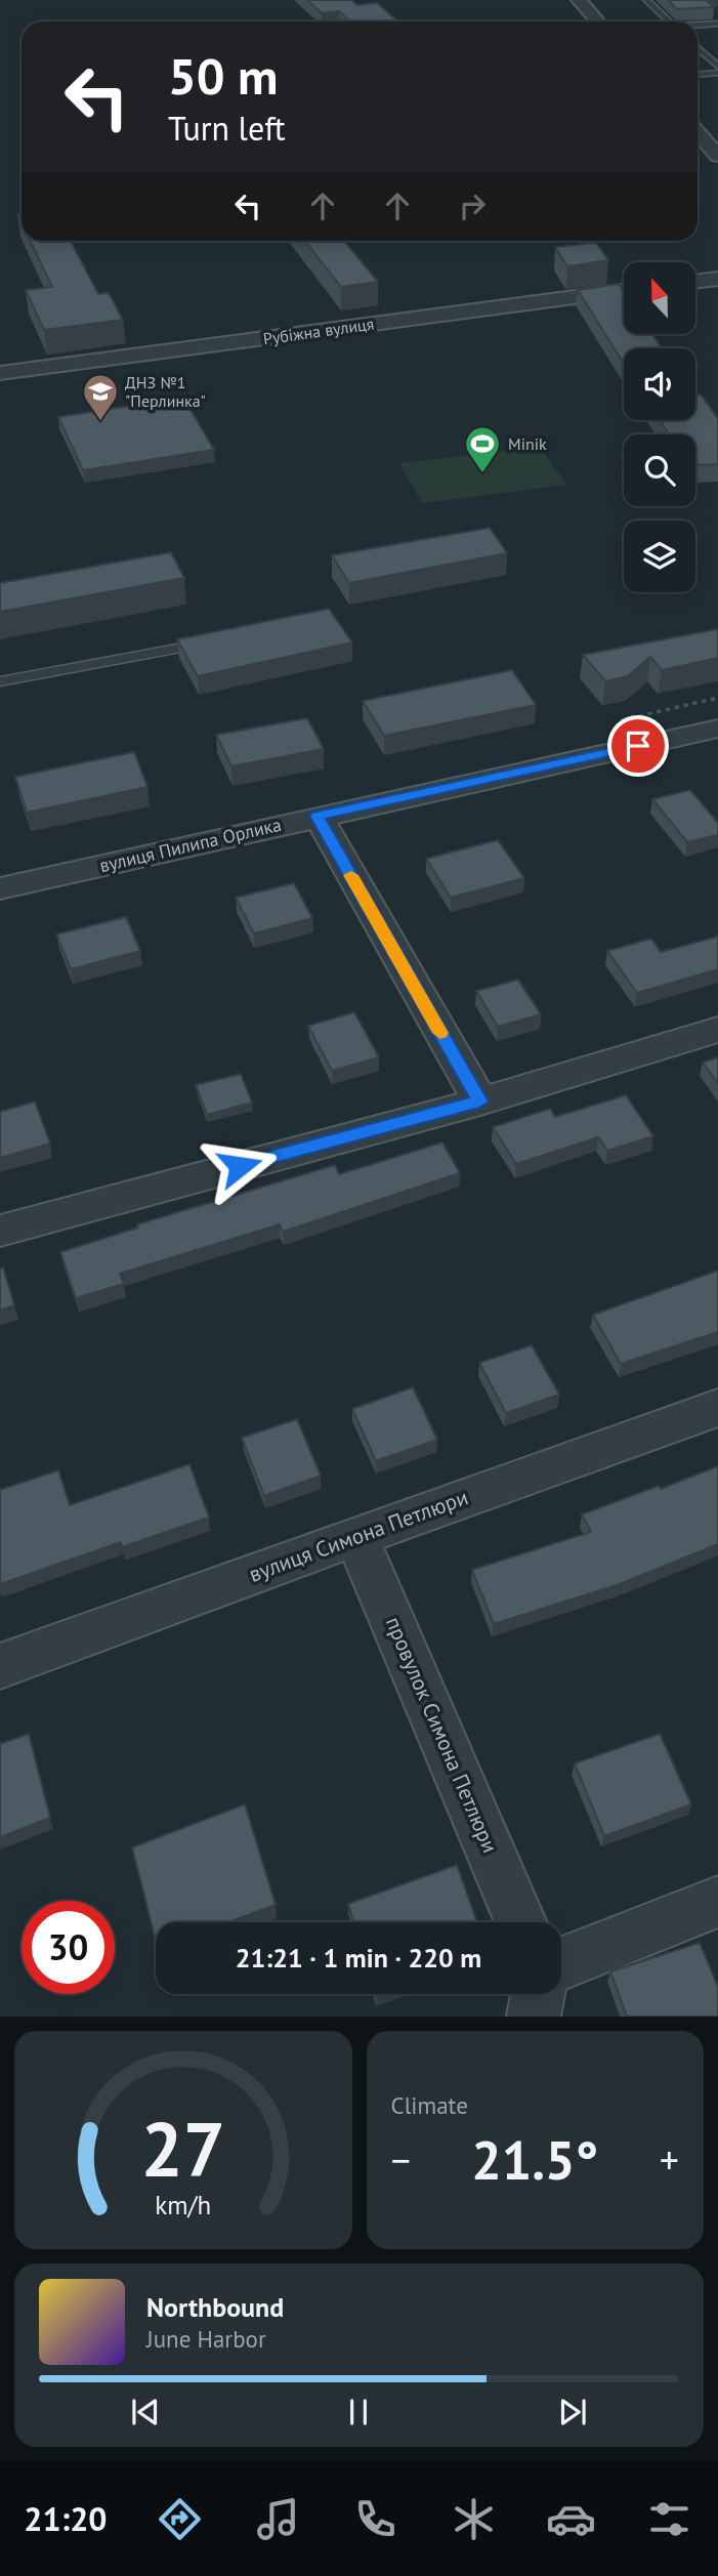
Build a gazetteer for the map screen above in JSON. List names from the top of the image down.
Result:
{
  "streets": {
    "street": [
      "Рубіжна вулиця",
      "вулиця Пилипа Орлика",
      "вулиця Симона Петлюри",
      "провулок Симона Петлюри"
    ]
  },
  "crossings": [
    ["вулиця Симона Петлюри", "провулок Симона Петлюри"]
  ],
  "places": {
    "school or university": ["ДНЗ №1 \"Перлинка\""],
    "sports": ["Minik"]
  },
  "north": "top",
  "page": {
    "turn": ["50 m", "Turn left"],
    "limit": "30",
    "trip": "21:21 · 1 min · 220 m",
    "tile": "Climate",
    "heat": ["−", "21.5°", "+"],
    "song": ["Northbound", "June Harbor"],
    "tabs": "21:20",
    "gauge": ["27", "km/h"]
  }
}
